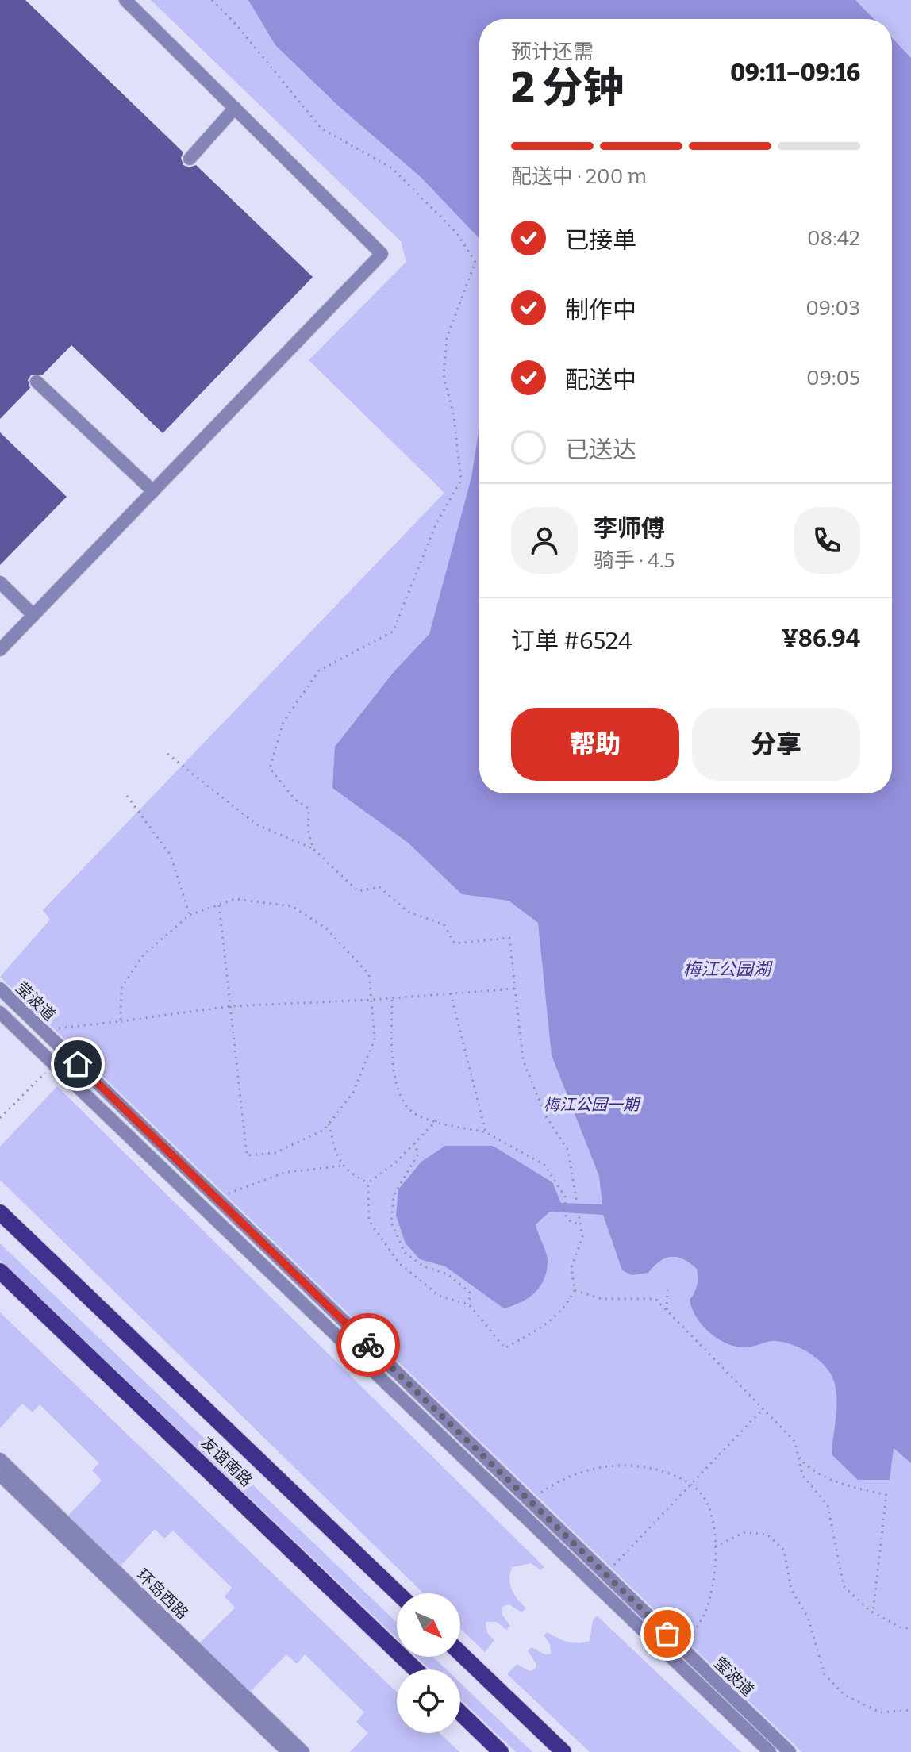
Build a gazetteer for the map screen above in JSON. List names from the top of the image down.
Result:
{
  "streets": {
    "main road": ["友谊南路"],
    "street": ["莹波道", "环岛西路"]
  },
  "water": ["梅江公园湖"],
  "parks": ["梅江公园一期"],
  "north": "bottom right",
  "page": {
    "heading": ["2 分钟", "预计还需", "09:11–09:16"],
    "panel": [
      "李师傅",
      "骑手 · 4.5",
      "订单 #6524",
      "¥86.94"
    ],
    "bar": "配送中 · 200 m",
    "list": [
      ["已接单", "08:42"],
      ["制作中", "09:03"],
      ["配送中", "09:05"],
      "已送达"
    ],
    "buttons": ["帮助", "分享"]
  }
}
